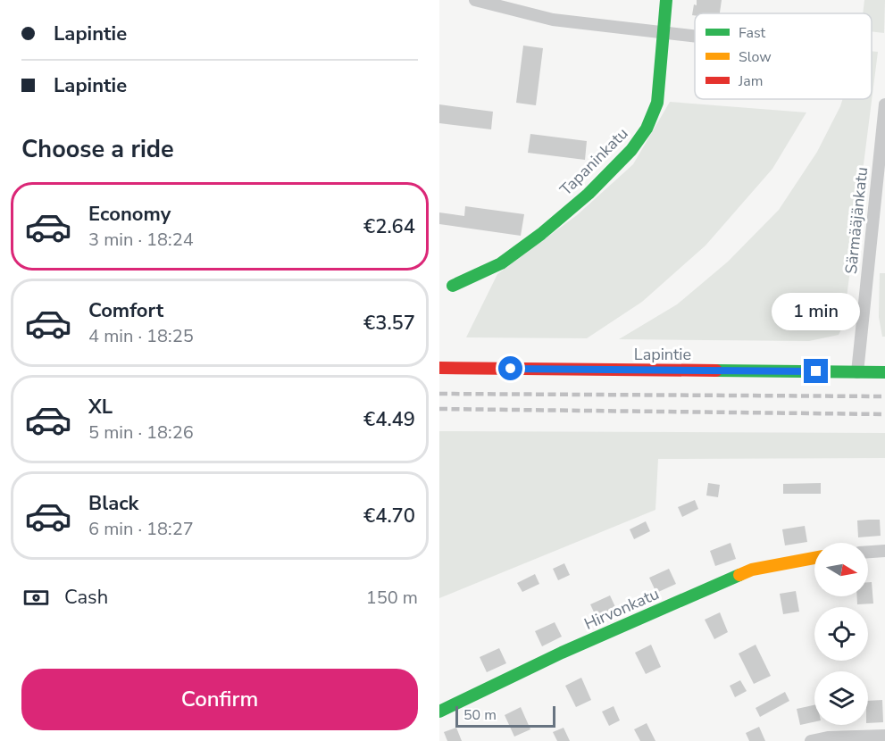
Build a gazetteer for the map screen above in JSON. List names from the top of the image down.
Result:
{
  "streets": {
    "street": [
      "Tapaninkatu",
      "Särmääjänkatu",
      "Lapintie",
      "Hirvonkatu"
    ]
  },
  "crossings": [
    ["Särmääjänkatu", "Lapintie"]
  ],
  "legend": ["Fast", "Slow", "Jam"],
  "scale_bar": "50 m",
  "north": "right",
  "page": {
    "banner": ["Lapintie", "Lapintie"],
    "heading": "Choose a ride",
    "list": [
      {
        "name": "Economy",
        "note": "3 min · 18:24",
        "value": "€2.64"
      },
      {
        "name": "Comfort",
        "note": "4 min · 18:25",
        "value": "€3.57"
      },
      {
        "name": "XL",
        "note": "5 min · 18:26",
        "value": "€4.49"
      },
      {
        "name": "Black",
        "note": "6 min · 18:27",
        "value": "€4.70"
      }
    ],
    "bubble": "1 min",
    "pay": ["Cash", "150 m"],
    "buttons": "Confirm",
    "scale": "50 m"
  }
}
